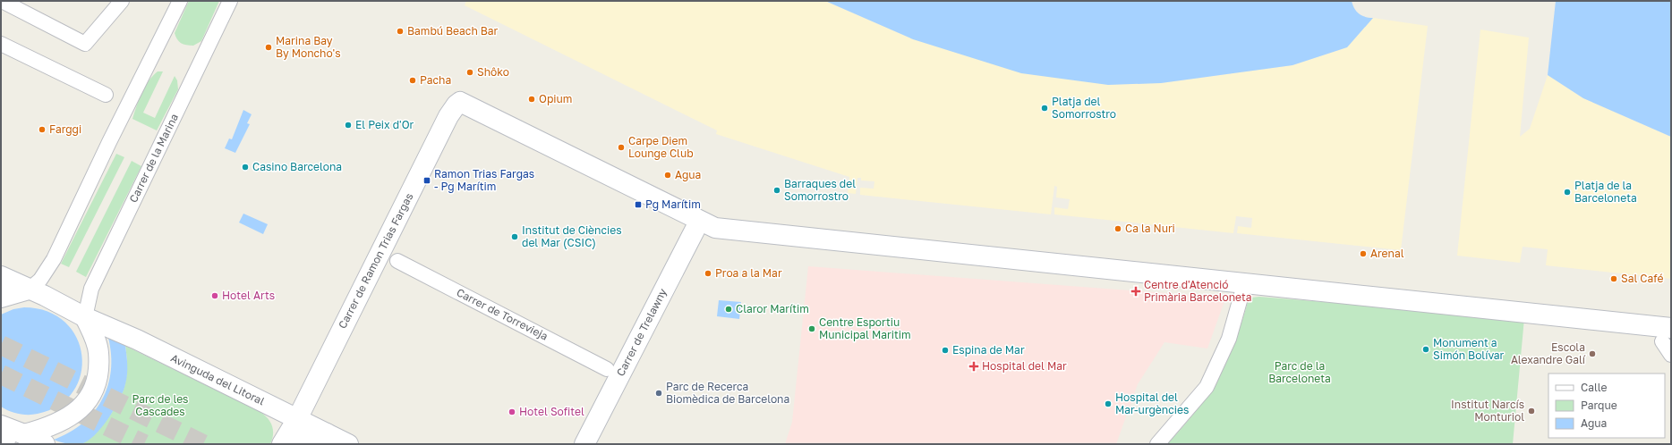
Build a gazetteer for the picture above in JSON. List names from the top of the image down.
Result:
{
  "streets": {
    "street": [
      "Carrer de la Marina",
      "Carrer de Ramon Trias Fargas",
      "Carrer de Torrevieja",
      "Carrer de Trelawny",
      "Avinguda del Litoral"
    ]
  },
  "crossings": [
    ["Carrer de la Marina", "Avinguda del Litoral"],
    ["Carrer de Ramon Trias Fargas", "Carrer de Trelawny"],
    ["Carrer de Ramon Trias Fargas", "Avinguda del Litoral"]
  ],
  "parks": ["Parc de la Barceloneta", "Parc de les Cascades"],
  "places": {
    "other": [
      "Bambú Beach Bar",
      "Marina Bay By Moncho's",
      "Shôko",
      "Pacha",
      "Opium",
      "Platja del Somorrostro",
      "El Peix d'Or",
      "Farggi",
      "Carpe Diem Lounge Club",
      "Casino Barcelona",
      "Agua",
      "Barraques del Somorrostro",
      "Platja de la Barceloneta",
      "Ca la Nuri",
      "Institut de Ciències del Mar (CSIC)",
      "Arenal",
      "Proa a la Mar",
      "Sal Café",
      "Hotel Arts",
      "Claror Marítim",
      "Centre Esportiu Municipal Maritim",
      "Monument a Simón Bolívar",
      "Espina de Mar",
      "Escola Alexandre Galí",
      "Parc de Recerca Biomèdica de Barcelona",
      "Hospital del Mar-urgències",
      "Institut Narcís Monturiol",
      "Hotel Sofitel"
    ],
    "transit": ["Ramon Trias Fargas - Pg Marítim", "Pg Marítim"],
    "health": ["Centre d'Atenció Primària Barceloneta", "Hospital del Mar"]
  },
  "legend": ["Calle", "Parque", "Agua"]
}
